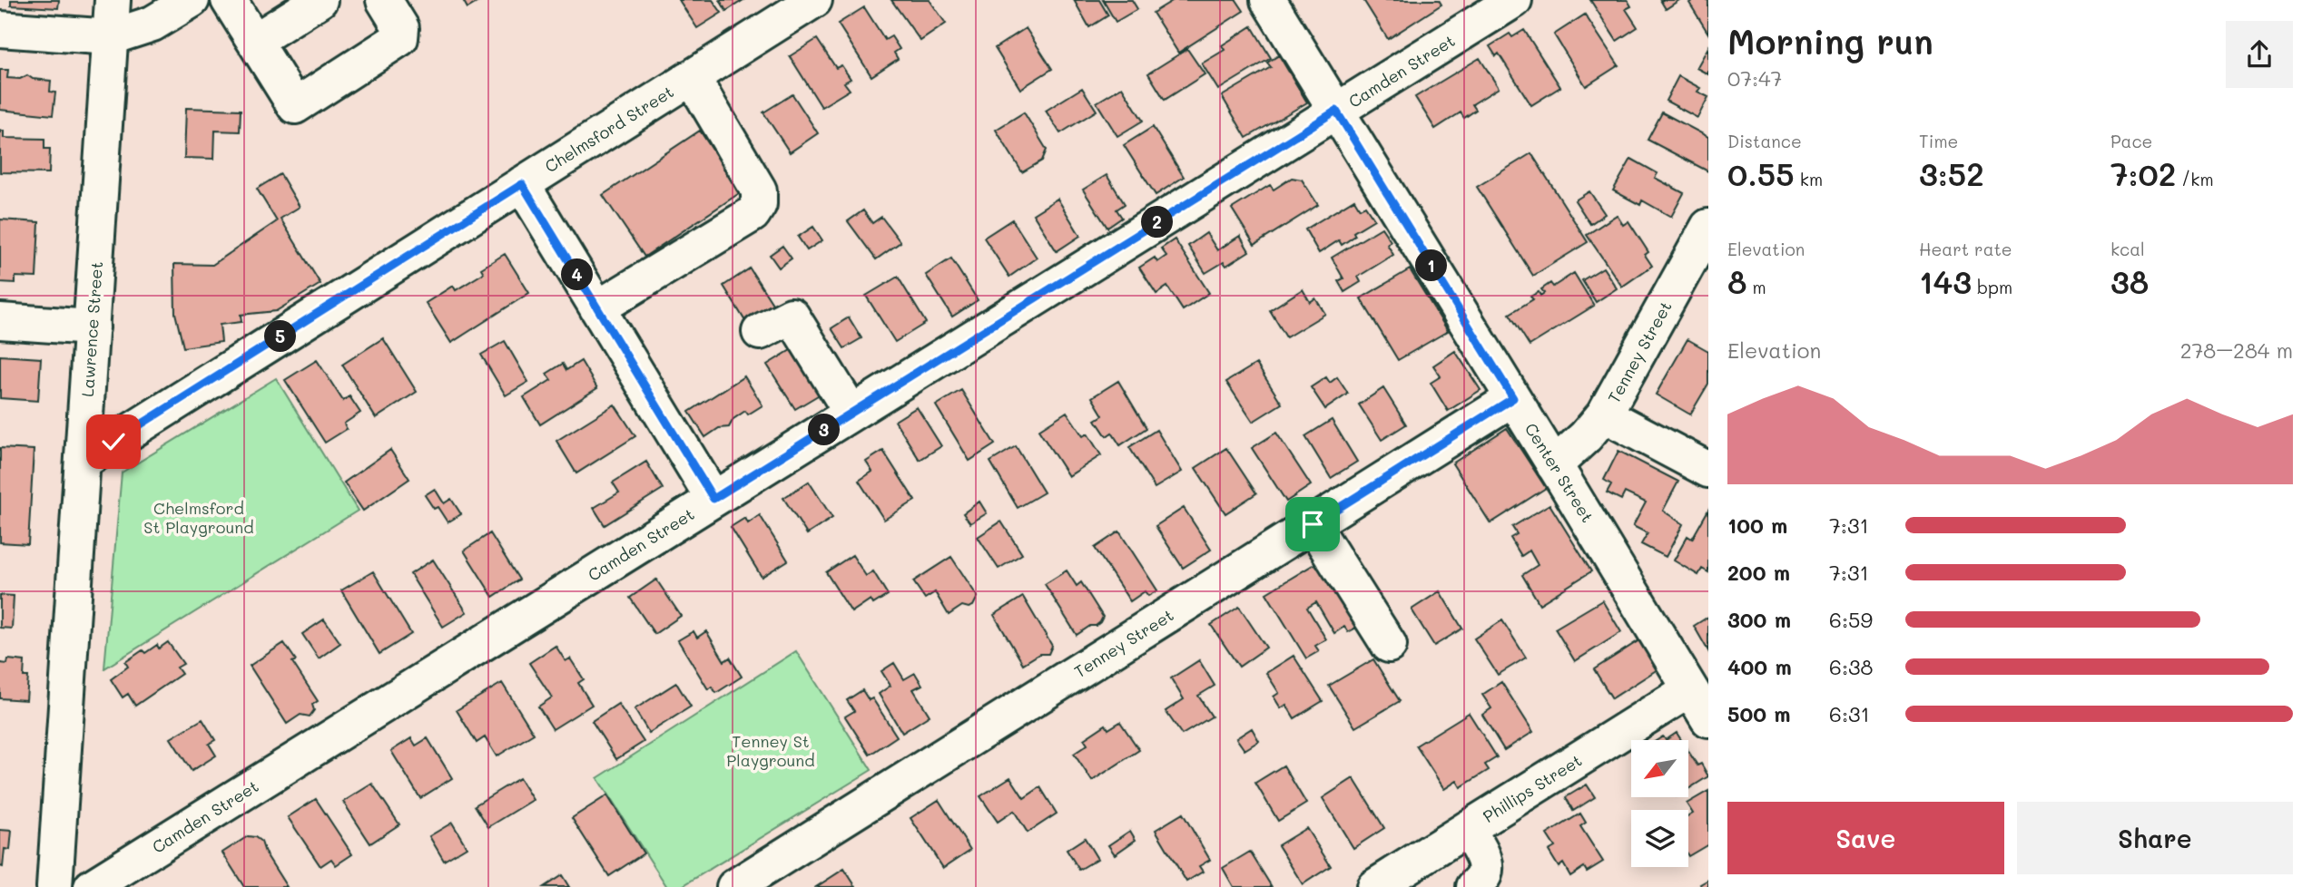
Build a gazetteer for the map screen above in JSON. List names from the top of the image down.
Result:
{
  "streets": {
    "street": [
      "Camden Street",
      "Chelmsford Street",
      "Lawrence Street",
      "Tenney Street",
      "Center Street",
      "Phillips Street"
    ]
  },
  "crossings": [
    ["Camden Street", "Center Street"],
    ["Chelmsford Street", "Lawrence Street"],
    ["Tenney Street", "Center Street"],
    ["Center Street", "Phillips Street"]
  ],
  "parks": ["Chelmsford St Playground", "Tenney St Playground"],
  "north": "bottom left",
  "page": {
    "heading": ["Morning run", "07:47"],
    "stats": [
      ["Distance", "0.55 km"],
      ["Time", "3:52"],
      ["Pace", "7:02 /km"],
      ["Elevation", "8 m"],
      ["Heart rate", "143 bpm"],
      ["kcal", "38"]
    ],
    "pins": [
      "2",
      "1",
      "4",
      "5",
      "3"
    ],
    "chart": ["Elevation", "278–284 m"],
    "list": [
      {
        "name": "100 m",
        "note": "7:31"
      },
      {
        "name": "200 m",
        "note": "7:31"
      },
      {
        "name": "300 m",
        "note": "6:59"
      },
      {
        "name": "400 m",
        "note": "6:38"
      },
      {
        "name": "500 m",
        "note": "6:31"
      }
    ],
    "buttons": ["Save", "Share"]
  }
}
